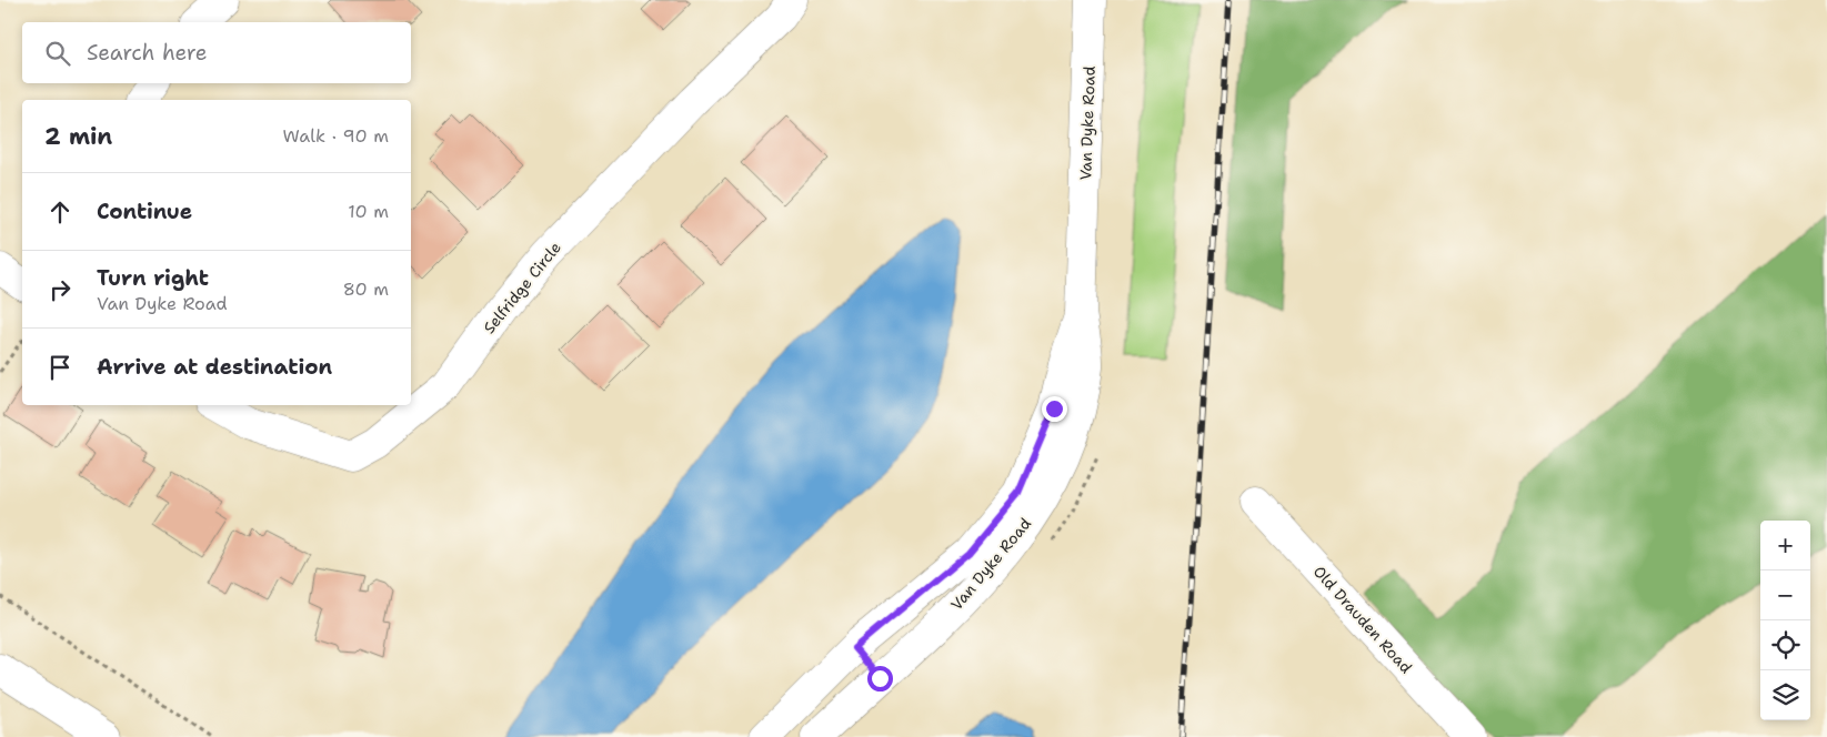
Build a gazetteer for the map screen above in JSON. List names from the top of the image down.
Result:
{
  "streets": {
    "street": ["Van Dyke Road", "Selfridge Circle", "Old Drauden Road"]
  },
  "page": {
    "search": "Search here",
    "heading": ["2 min", "Walk · 90 m"],
    "list": [
      ["Continue", "10 m"],
      ["Turn right", "Van Dyke Road", "80 m"],
      "Arrive at destination"
    ],
    "map_buttons": ["+", "−"]
  }
}
